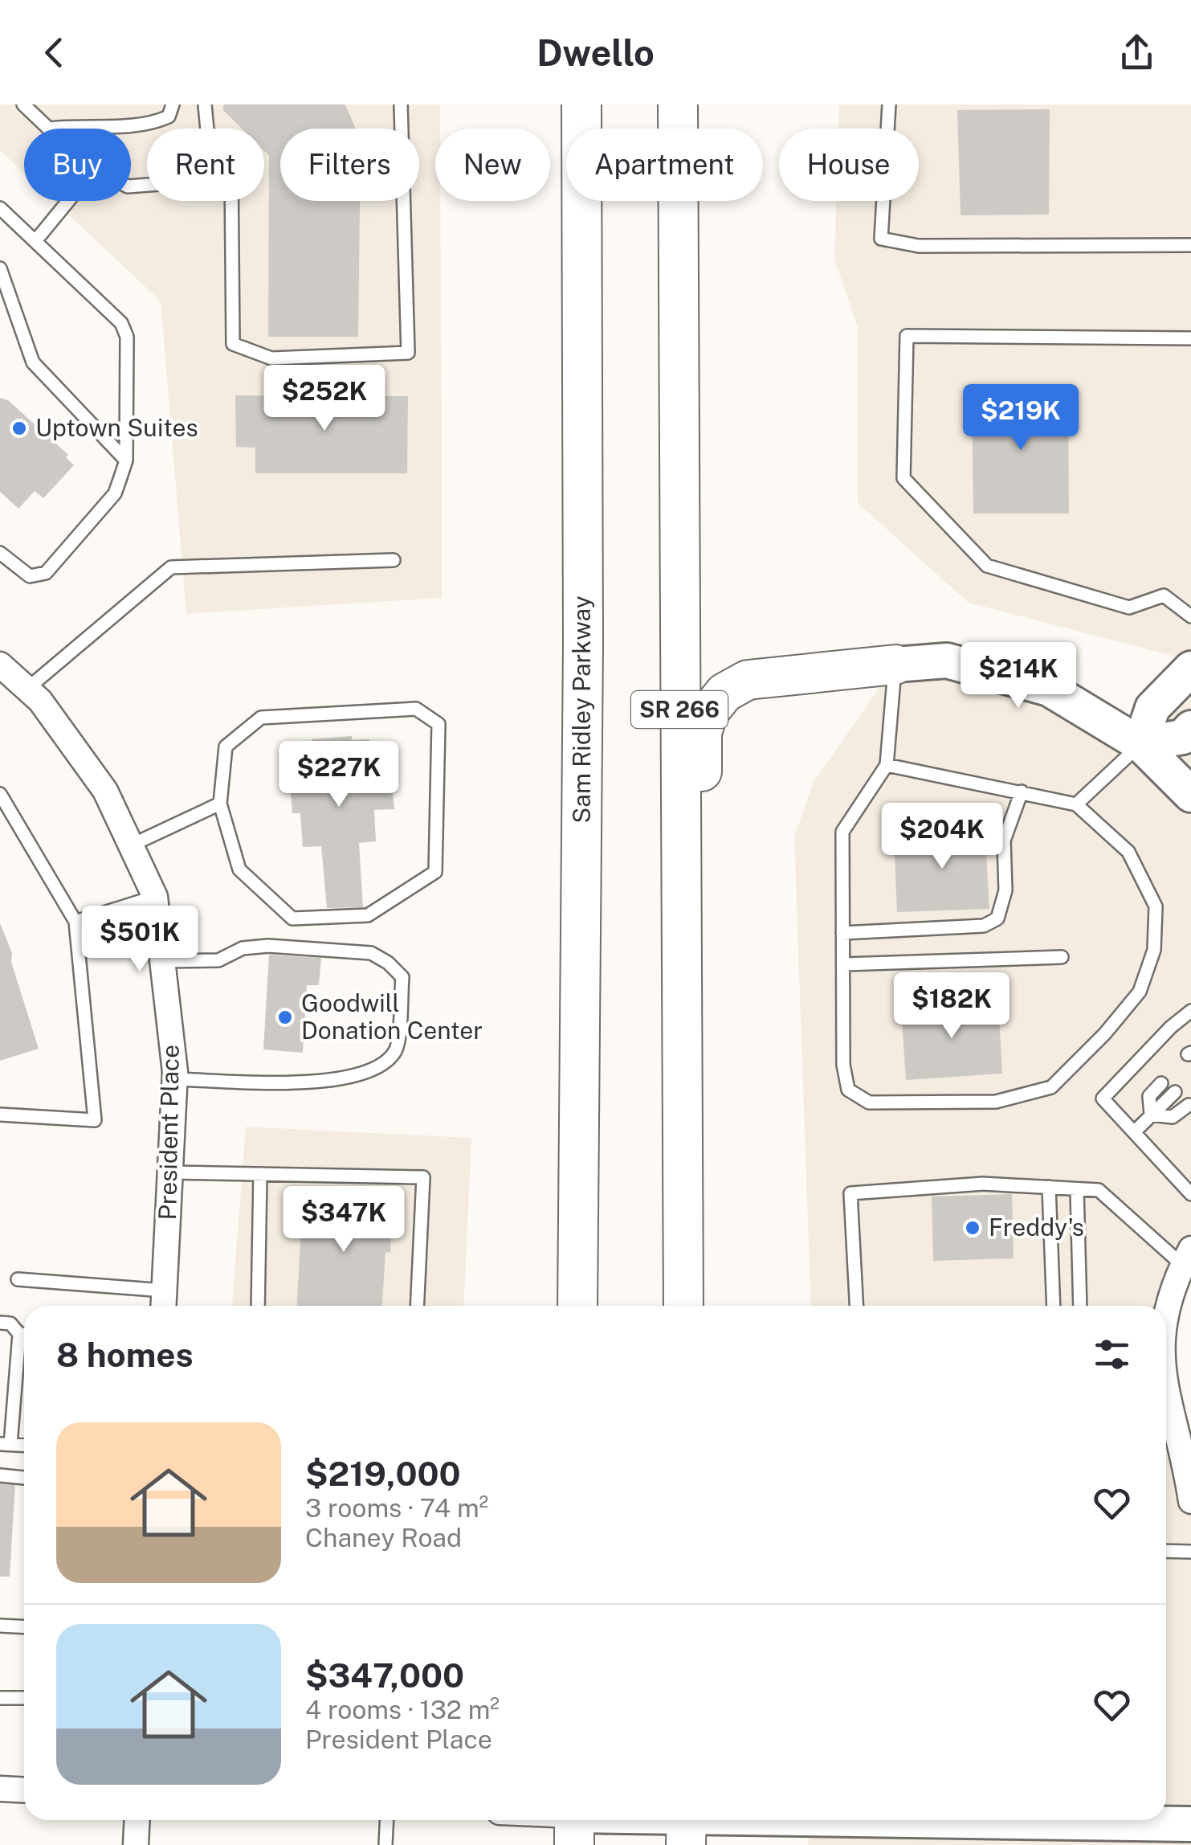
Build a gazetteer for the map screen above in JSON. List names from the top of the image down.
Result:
{
  "streets": {
    "main road": ["Sam Ridley Parkway", "SR 266"],
    "street": ["President Place"]
  },
  "places": ["Uptown Suites", "Goodwill Donation Center", "Freddy's"],
  "page": {
    "header": "Dwello",
    "chip": [
      "Buy",
      "Rent",
      "Filters",
      "New",
      "Apartment",
      "House"
    ],
    "price": [
      "$252K",
      "$219K",
      "$214K",
      "$227K",
      "$204K",
      "$501K",
      "$182K",
      "$347K"
    ],
    "heading": "8 homes",
    "list": [
      {
        "name": "$219,000",
        "note": "3 rooms · 74 m² · Chaney Road"
      },
      {
        "name": "$347,000",
        "note": "4 rooms · 132 m² · President Place"
      }
    ]
  }
}
